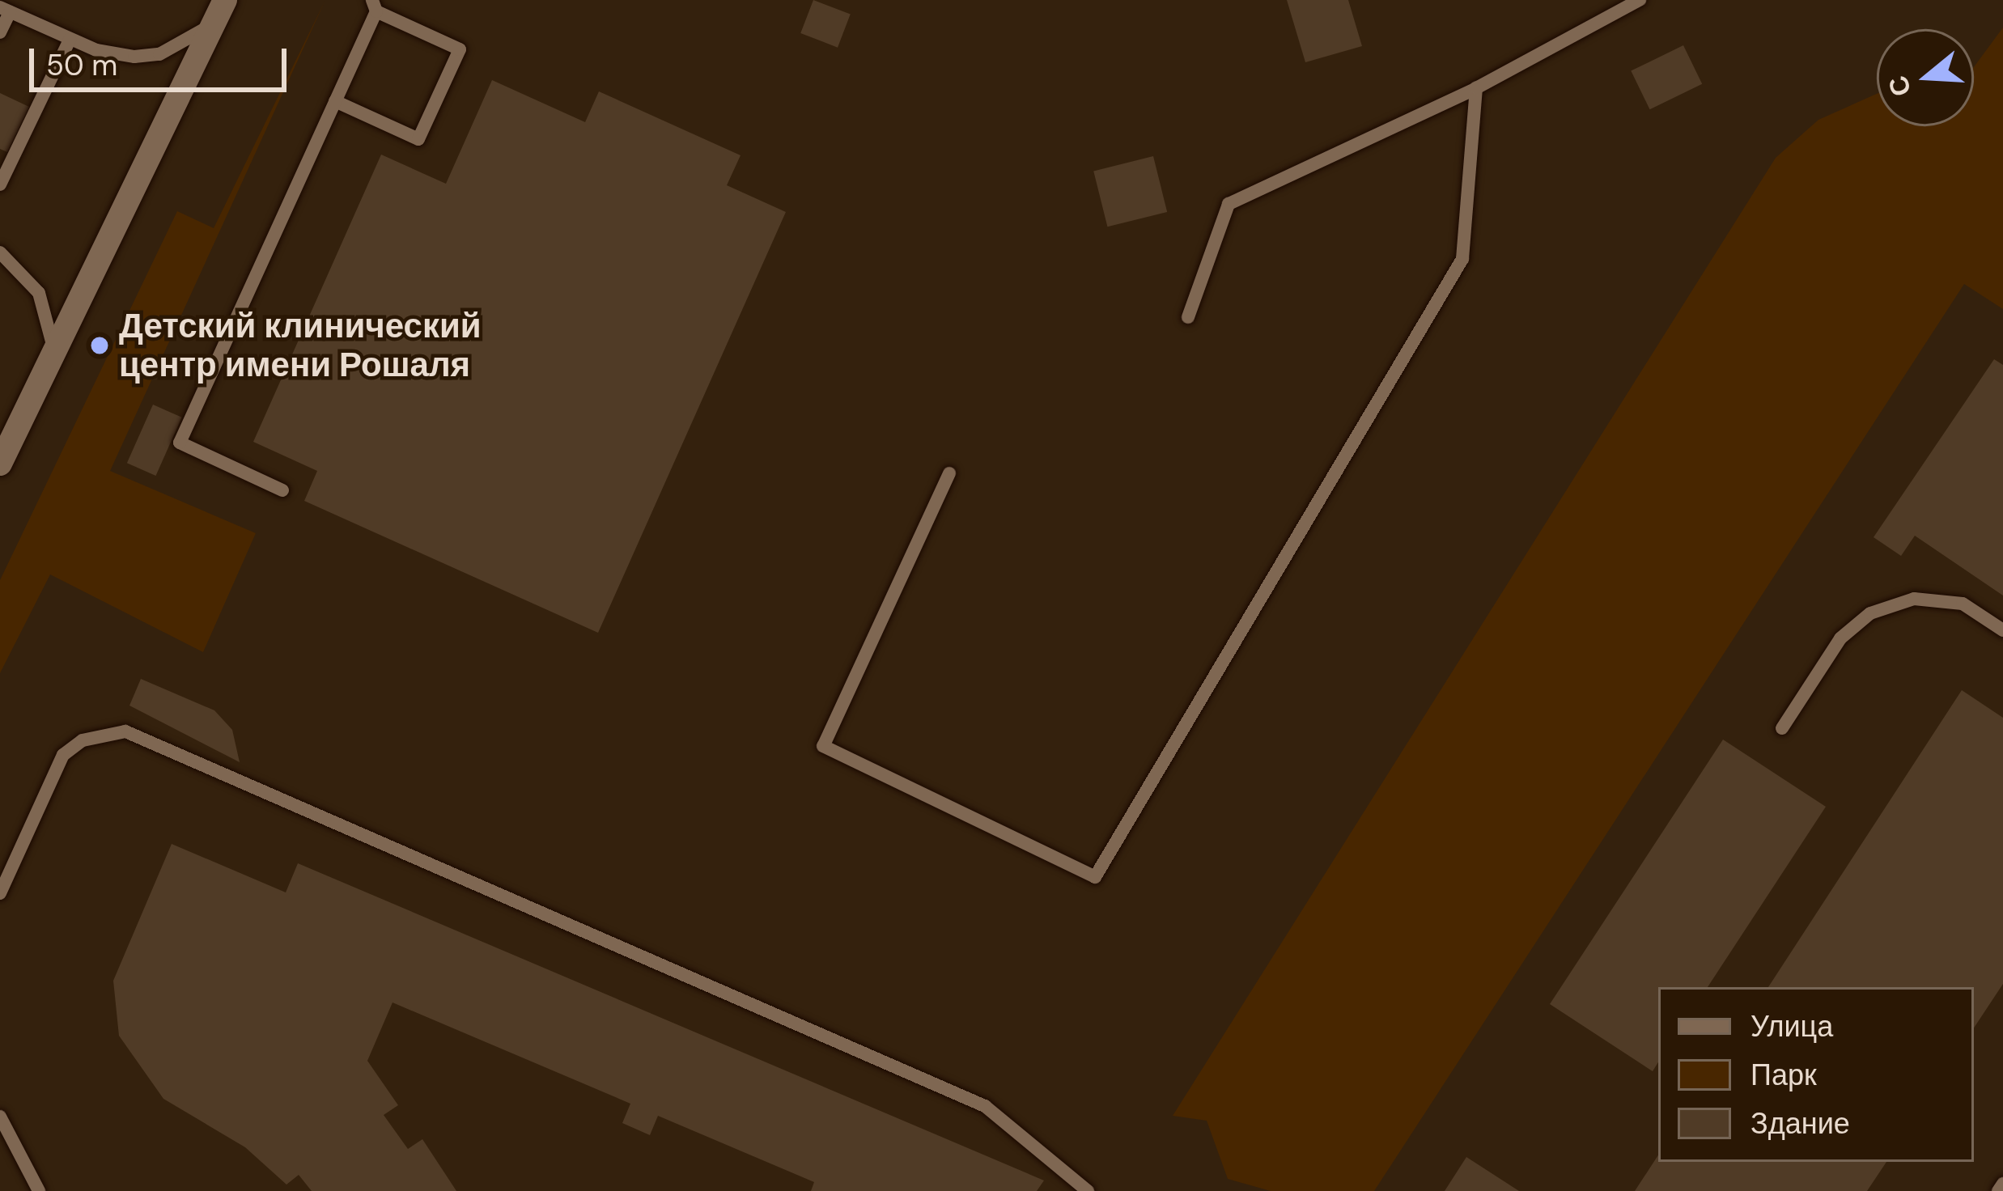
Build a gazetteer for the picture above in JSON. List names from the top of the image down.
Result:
{
  "places": ["Детский клинический центр имени Рошаля"],
  "legend": ["Улица", "Парк", "Здание"],
  "scale_bar": "50 m",
  "north": "left"
}
